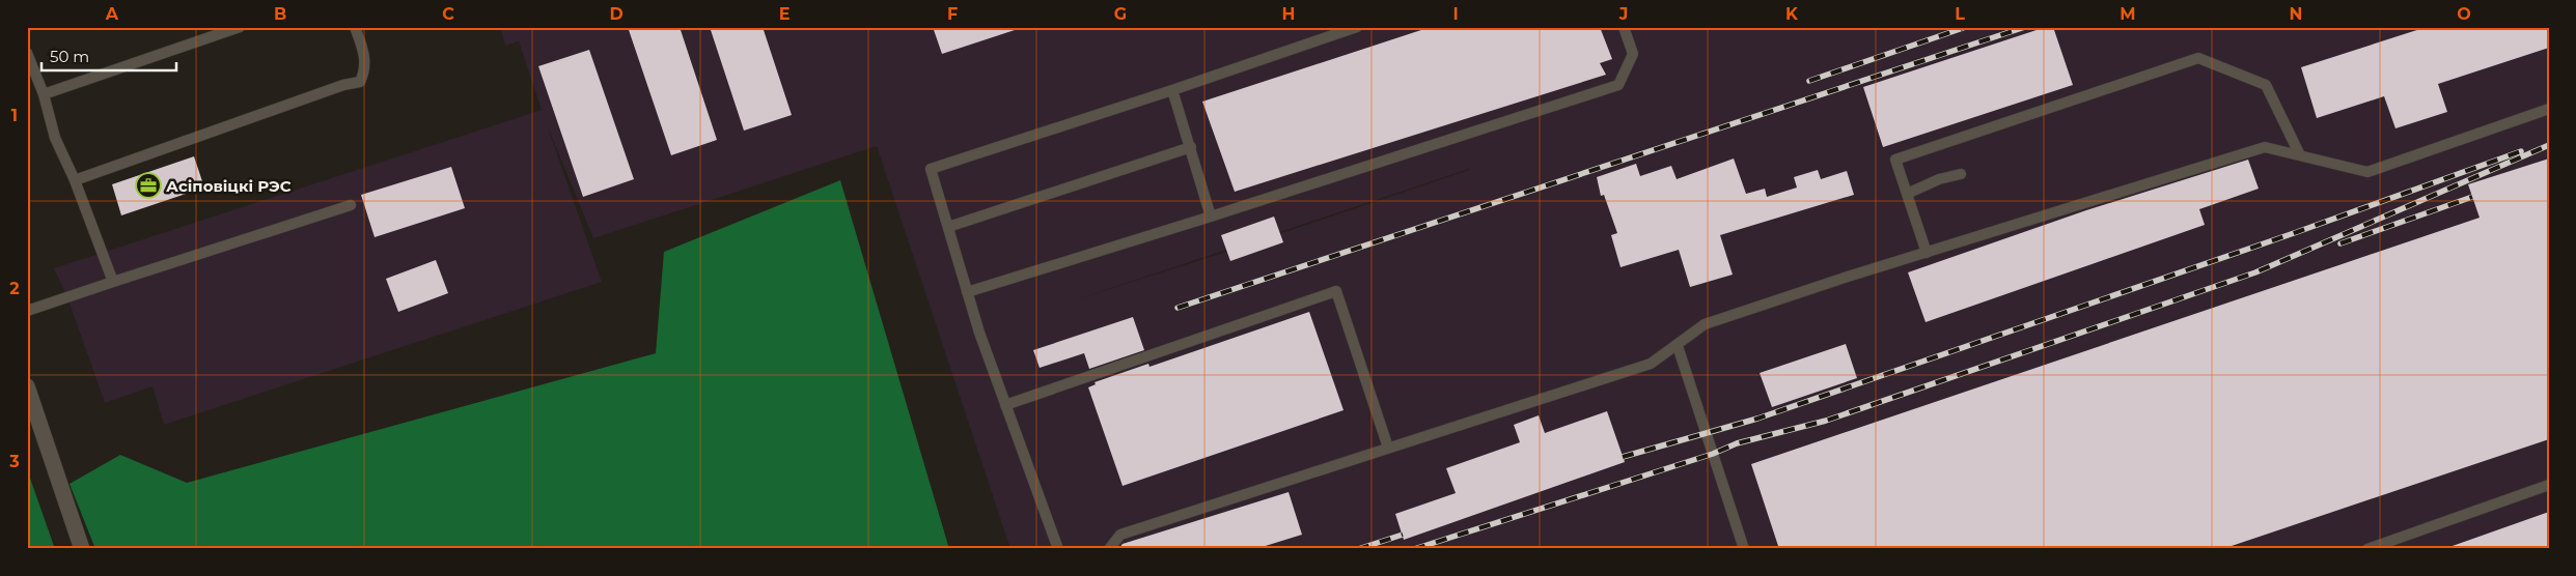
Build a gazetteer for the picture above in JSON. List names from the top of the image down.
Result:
{
  "places": {
    "office": ["Асіповіцкі РЭС"]
  },
  "scale_bar": "50 m",
  "grid": {
    "columns": [
      "A",
      "B",
      "C",
      "D",
      "E",
      "F",
      "G",
      "H",
      "I",
      "J",
      "K",
      "L",
      "M",
      "N",
      "O"
    ],
    "rows": ["1", "2", "3"]
  }
}
